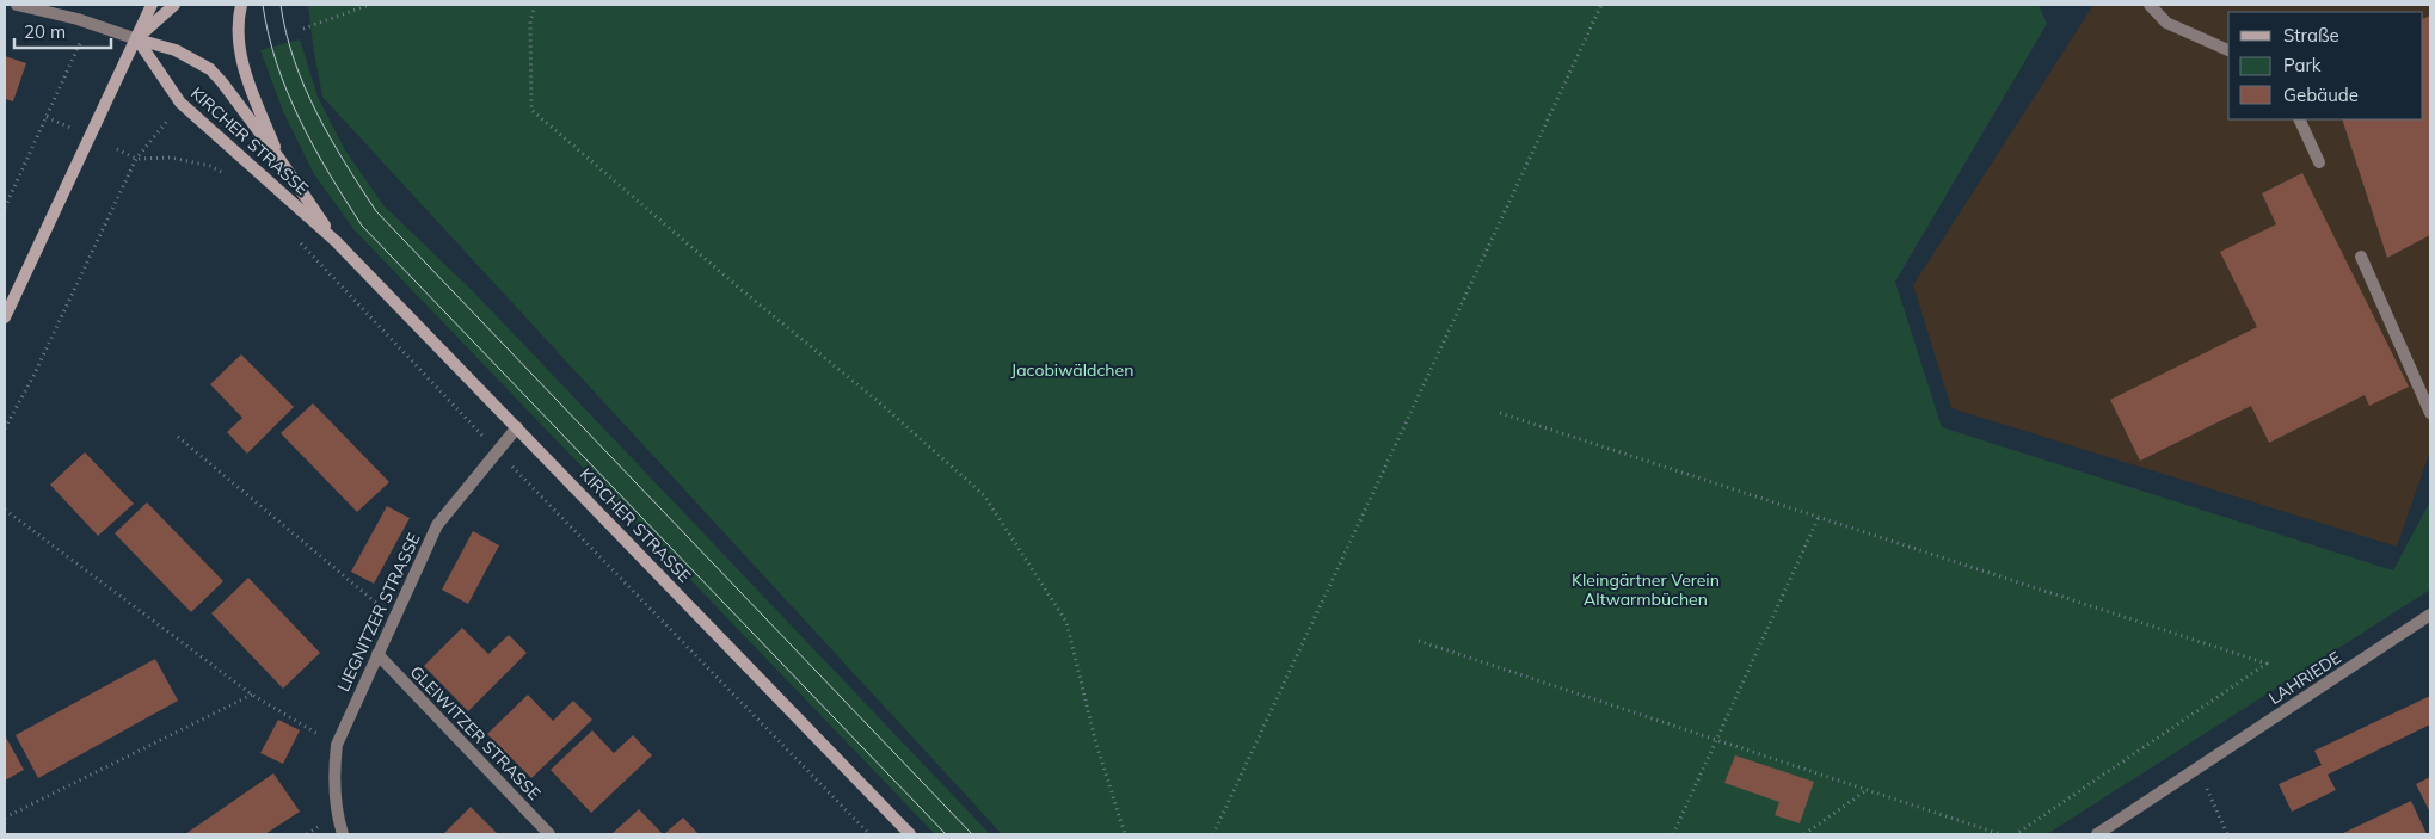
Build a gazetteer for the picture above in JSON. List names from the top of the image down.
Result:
{
  "streets": {
    "main road": ["KIRCHER STRASSE"],
    "street": ["LIEGNITZER STRASSE", "LAHRIEDE", "GLEIWITZER STRASSE"]
  },
  "crossings": [
    ["KIRCHER STRASSE", "LIEGNITZER STRASSE"],
    ["LIEGNITZER STRASSE", "GLEIWITZER STRASSE"]
  ],
  "parks": ["Jacobiwäldchen", "Kleingärtner Verein Altwarmbüchen"],
  "legend": ["Straße", "Park", "Gebäude"],
  "scale_bar": "20 m"
}
